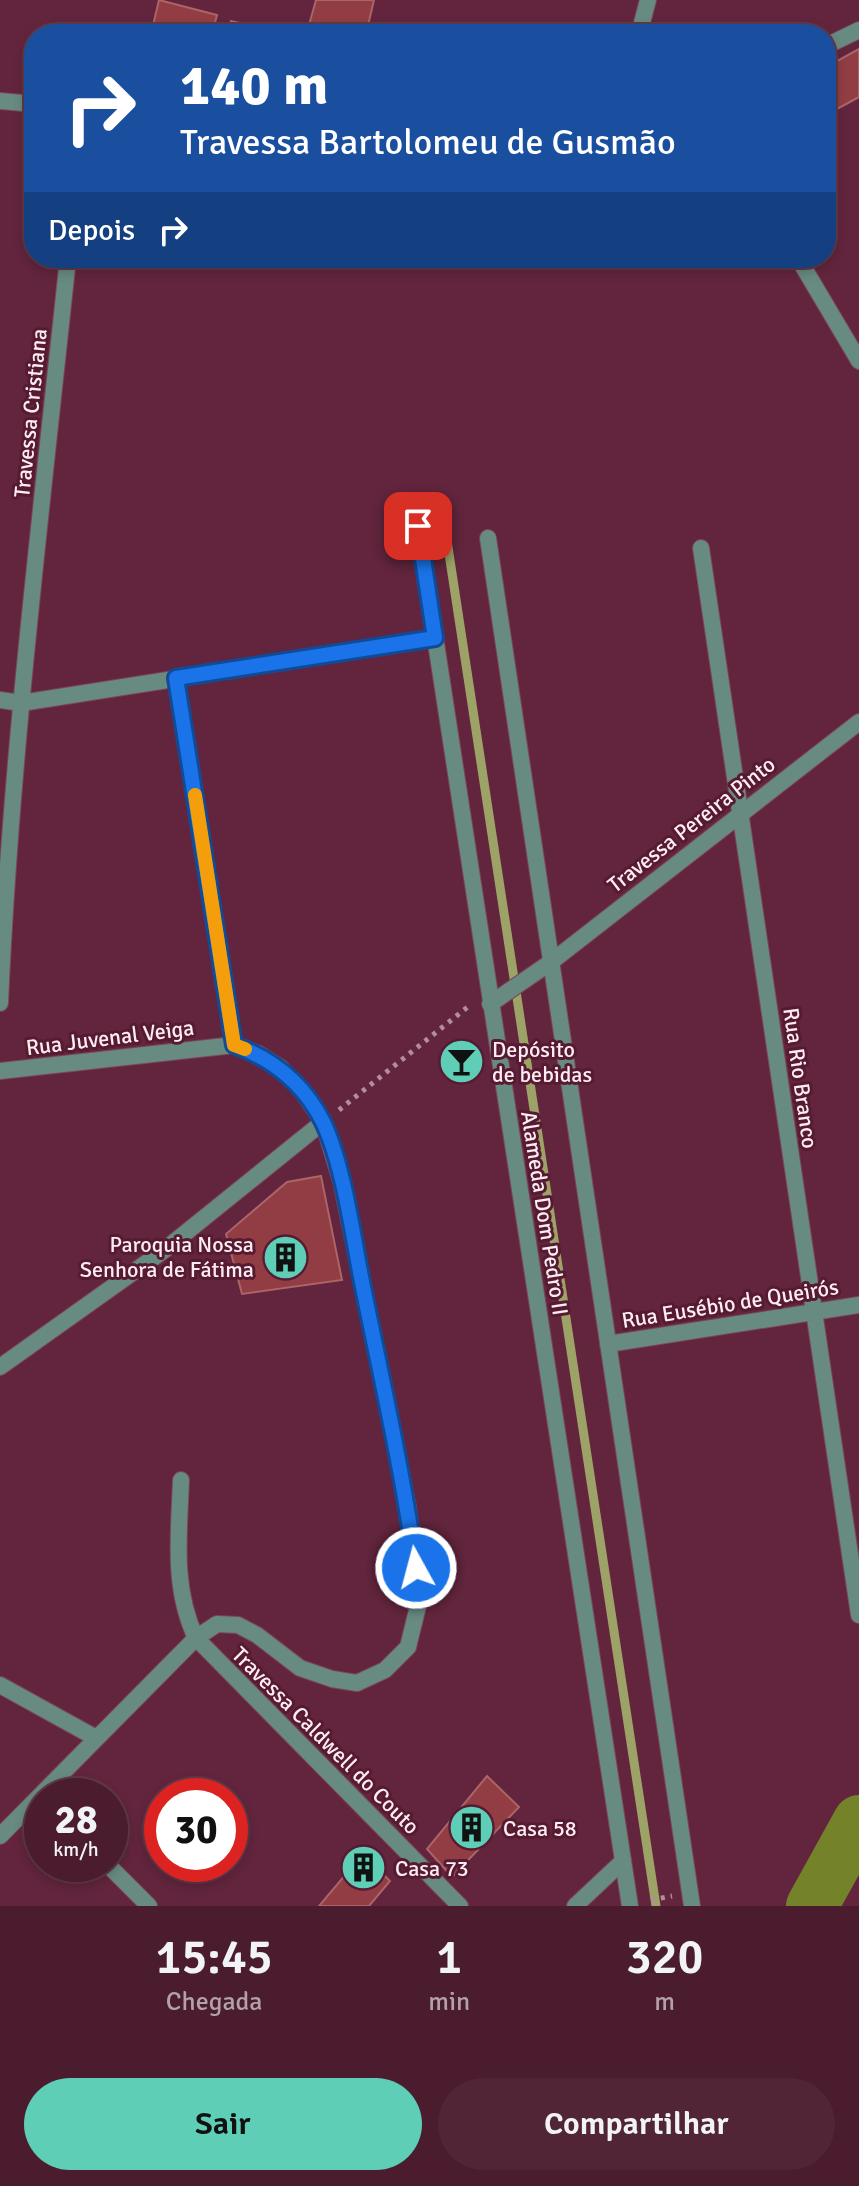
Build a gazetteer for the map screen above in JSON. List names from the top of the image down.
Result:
{
  "streets": {
    "street": [
      "Travessa Cristiana",
      "Travessa Pereira Pinto",
      "Rua Juvenal Veiga",
      "Rua Rio Branco",
      "Alameda Dom Pedro II",
      "Rua Eusébio de Queirós",
      "Travessa Caldwell do Couto"
    ]
  },
  "crossings": [
    ["Travessa Pereira Pinto", "Rua Rio Branco"],
    ["Travessa Pereira Pinto", "Alameda Dom Pedro II"],
    ["Rua Rio Branco", "Rua Eusébio de Queirós"],
    ["Alameda Dom Pedro II", "Rua Eusébio de Queirós"]
  ],
  "places": {
    "bar": ["Depósito de bebidas"],
    "building": ["Paroquia Nossa Senhora de Fátima", "Casa 58", "Casa 73"]
  },
  "page": {
    "turn": ["140 m", "Travessa Bartolomeu de Gusmão"],
    "then": "Depois",
    "speed": "28 km/h",
    "limit": "30",
    "eta": [
      "15:45",
      "Chegada",
      "1",
      "min",
      "320",
      "m"
    ],
    "buttons": ["Sair", "Compartilhar"]
  }
}
